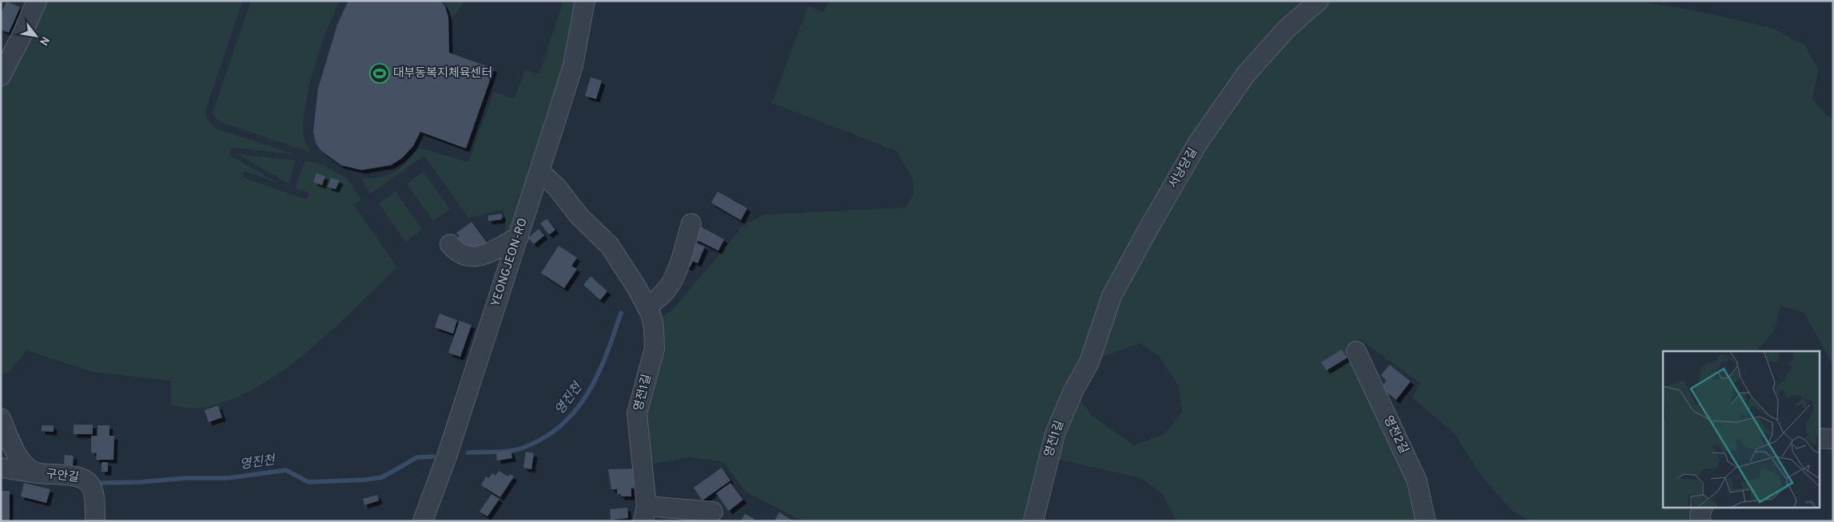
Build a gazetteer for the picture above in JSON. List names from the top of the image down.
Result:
{
  "streets": {
    "street": [
      "서낭당길",
      "YEONGJEON-RO",
      "영전1길",
      "영전2길",
      "구안길"
    ]
  },
  "crossings": [
    ["서낭당길", "영전1길"],
    ["YEONGJEON-RO", "영전1길"]
  ],
  "water": ["영진천"],
  "places": {
    "sports": ["대부동복지체육센터"]
  },
  "north": "bottom right"
}
